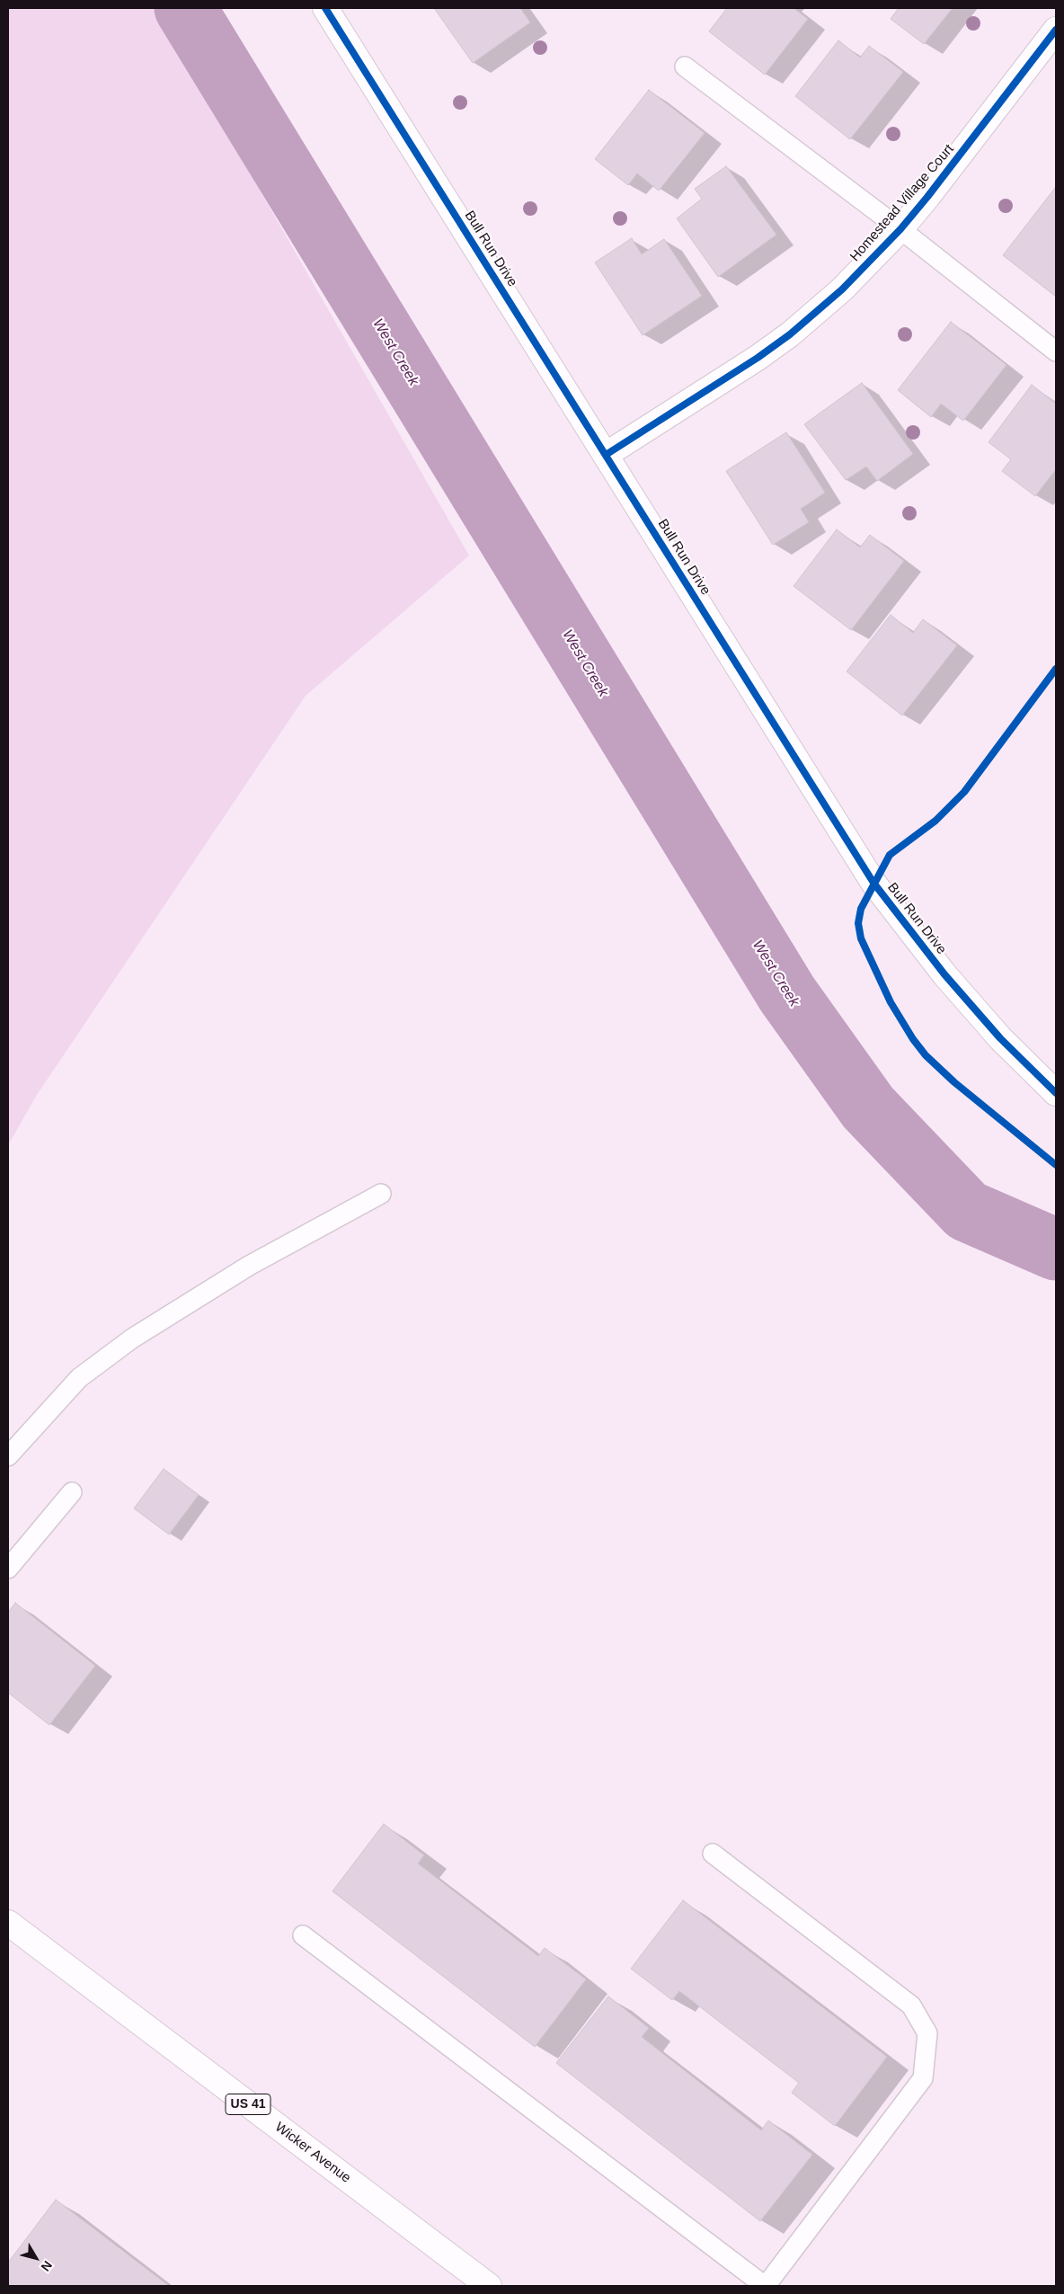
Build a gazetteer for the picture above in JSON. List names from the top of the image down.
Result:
{
  "streets": {
    "main road": [
      "Homestead Village Court",
      "Bull Run Drive",
      "US 41",
      "Wicker Avenue"
    ]
  },
  "crossings": [
    ["Homestead Village Court", "Bull Run Drive"]
  ],
  "water": ["West Creek"],
  "north": "bottom right"
}
